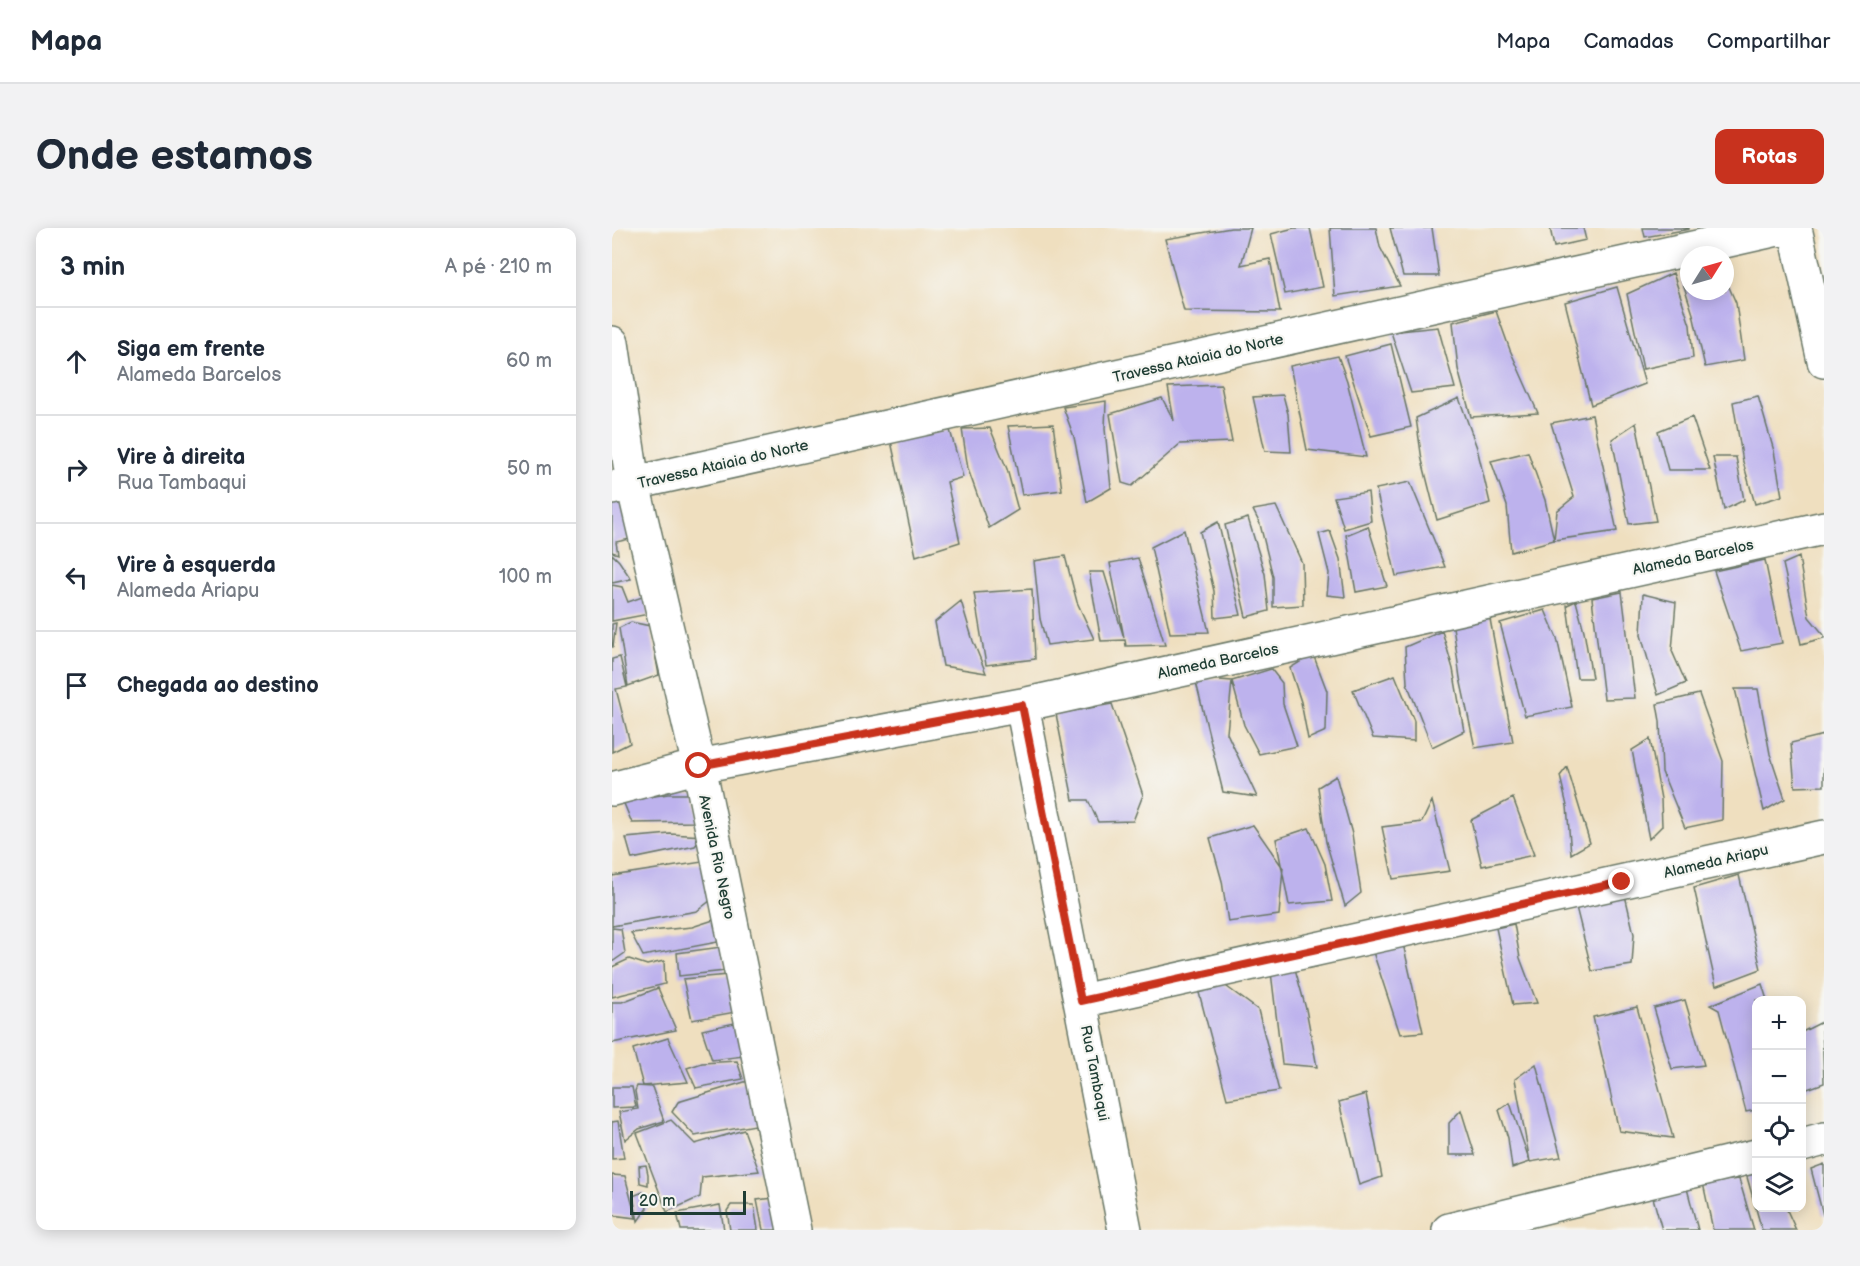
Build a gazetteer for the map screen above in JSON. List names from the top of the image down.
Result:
{
  "streets": {
    "street": [
      "Travessa Ataiaia do Norte",
      "Alameda Barcelos",
      "Avenida Rio Negro",
      "Alameda Ariapu",
      "Rua Tambaqui"
    ]
  },
  "crossings": [
    ["Travessa Ataiaia do Norte", "Avenida Rio Negro"],
    ["Alameda Barcelos", "Avenida Rio Negro"],
    ["Alameda Barcelos", "Rua Tambaqui"],
    ["Alameda Ariapu", "Rua Tambaqui"]
  ],
  "scale_bar": "20 m",
  "north": "top right",
  "page": {
    "header": "Mapa",
    "nav": ["Mapa", "Camadas", "Compartilhar"],
    "buttons": "Rotas",
    "title": "Onde estamos",
    "heading": ["3 min", "A pé · 210 m"],
    "list": [
      ["Siga em frente", "Alameda Barcelos", "60 m"],
      ["Vire à direita", "Rua Tambaqui", "50 m"],
      ["Vire à esquerda", "Alameda Ariapu", "100 m"],
      "Chegada ao destino"
    ],
    "map_buttons": ["+", "−"],
    "scale": "20 m"
  }
}
